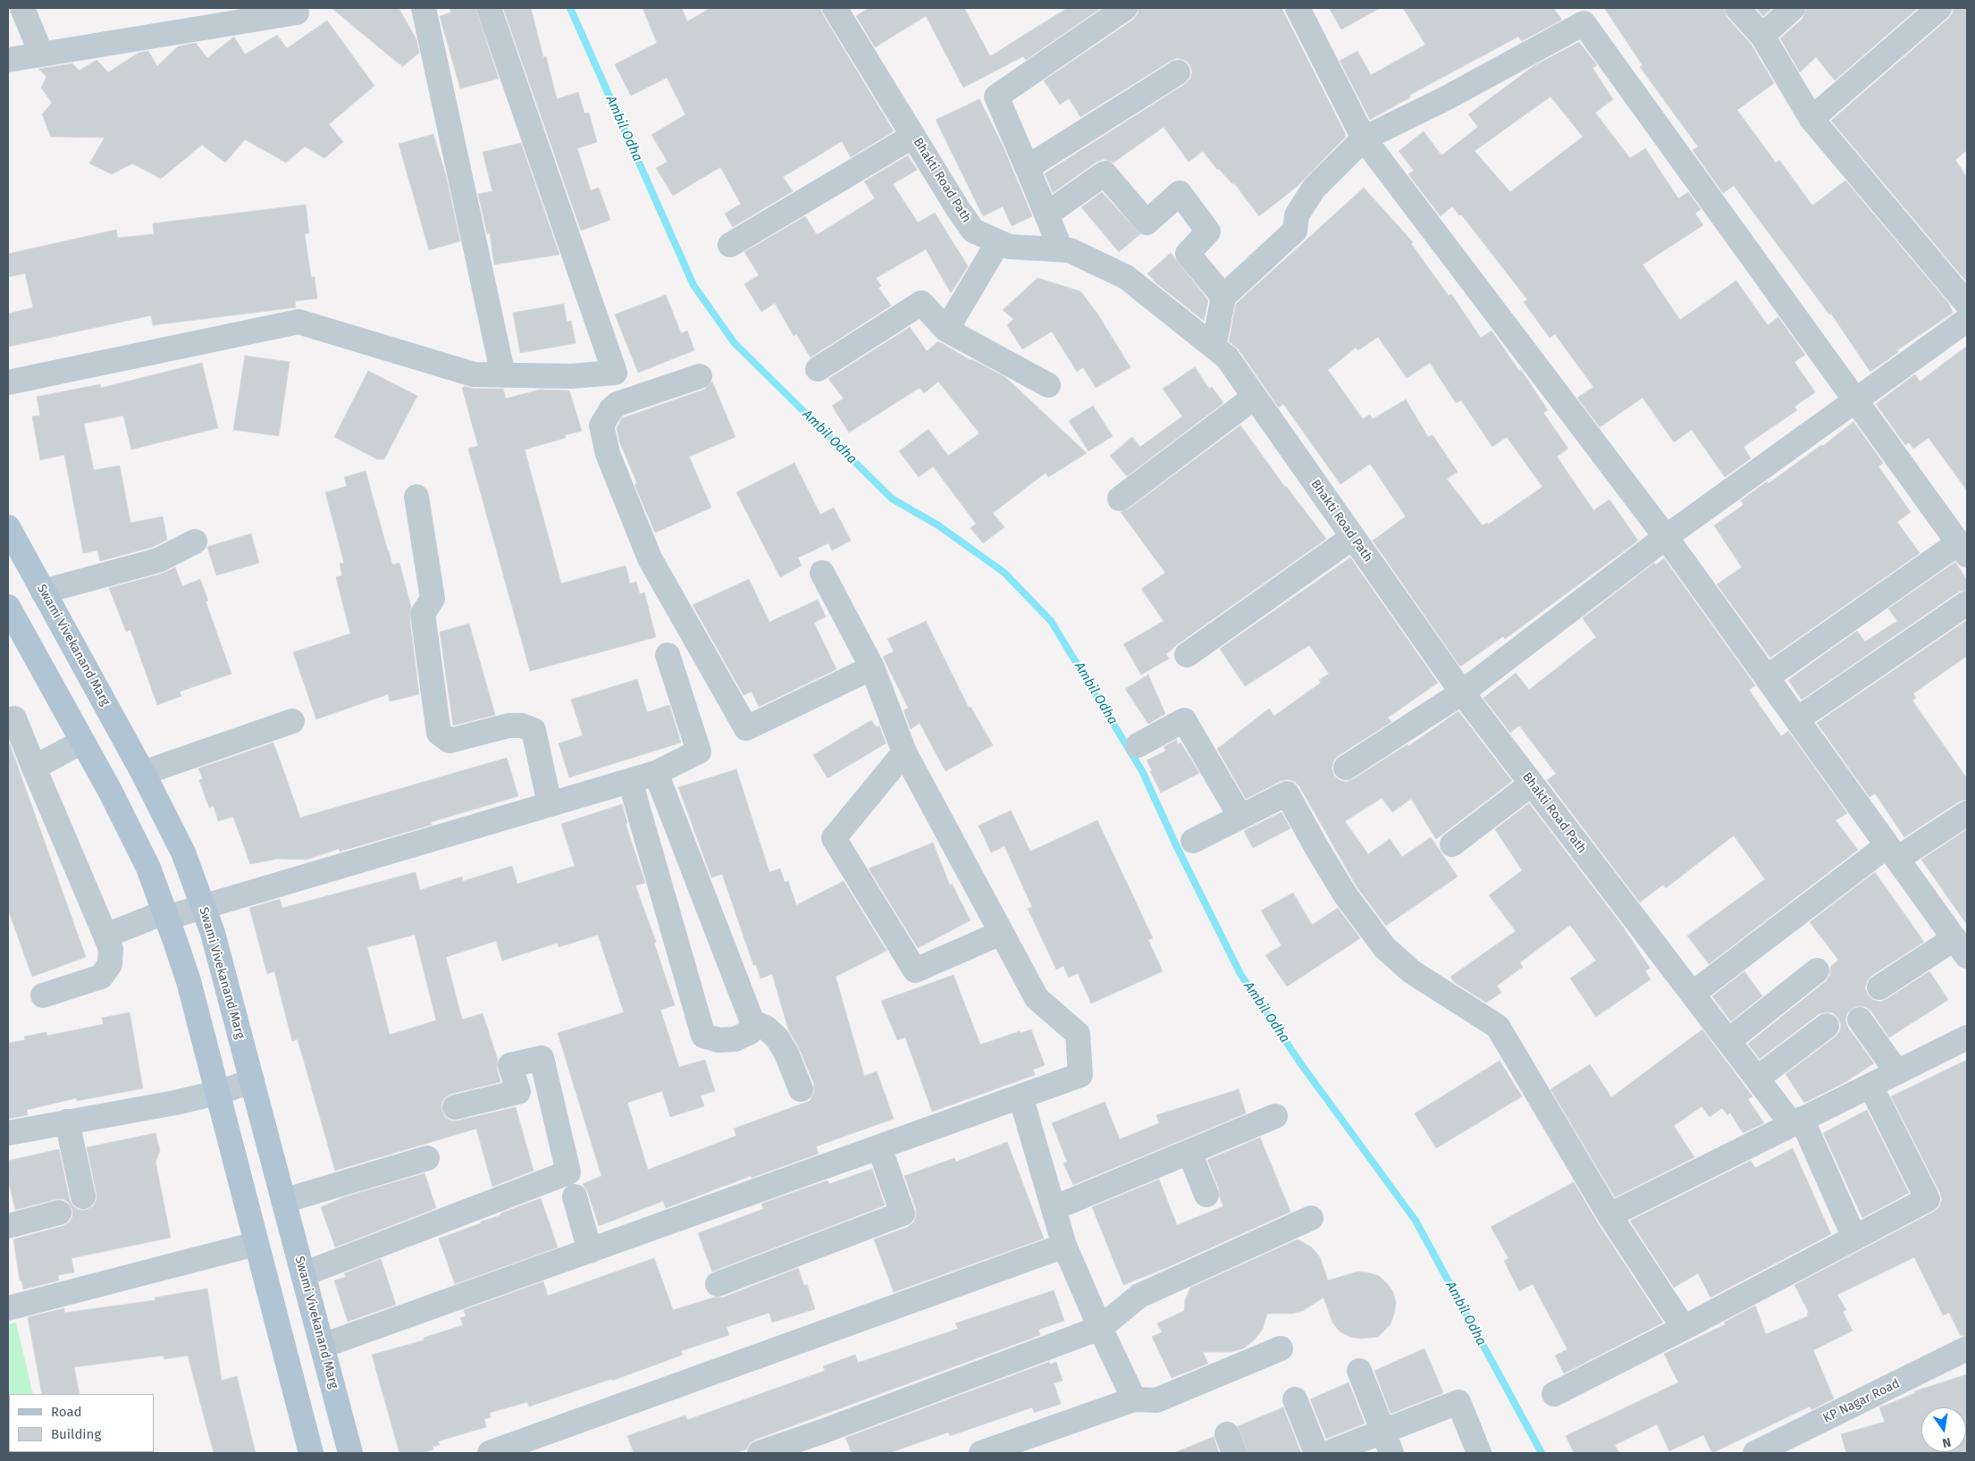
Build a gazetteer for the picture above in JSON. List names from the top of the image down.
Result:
{
  "streets": {
    "main road": ["Swami Vivekanand Marg"],
    "street": ["Bhakti Road Path", "KP Nagar Road"]
  },
  "water": ["Ambil Odha"],
  "legend": ["Road", "Building"],
  "north": "bottom"
}
